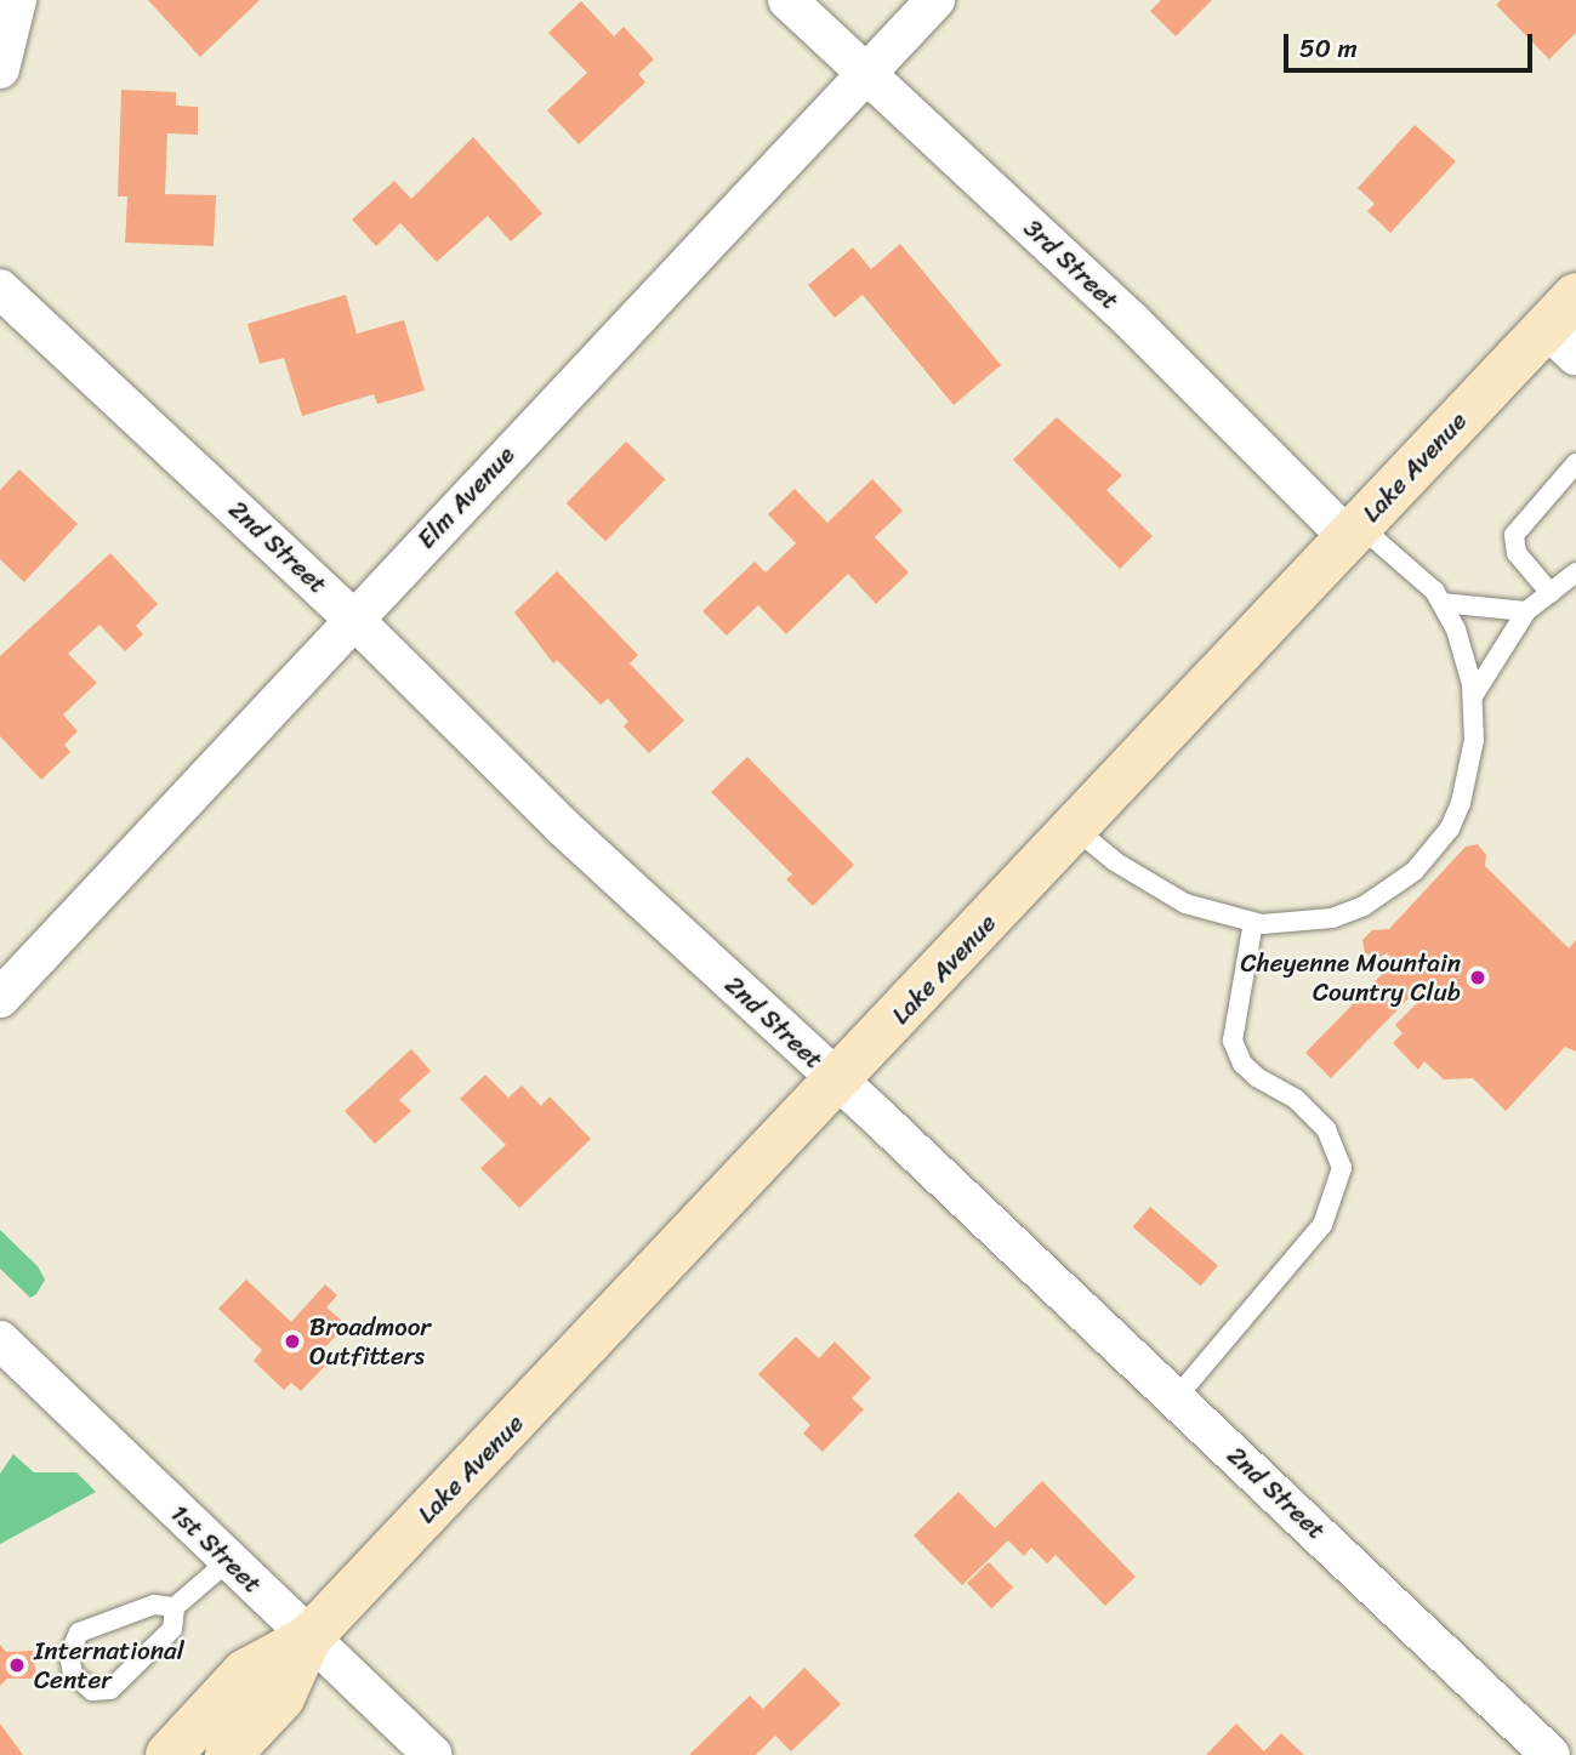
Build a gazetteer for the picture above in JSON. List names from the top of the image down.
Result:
{
  "streets": {
    "main road": ["Lake Avenue"],
    "street": [
      "3rd Street",
      "Elm Avenue",
      "2nd Street",
      "1st Street"
    ]
  },
  "crossings": [
    ["3rd Street", "Lake Avenue"],
    ["3rd Street", "Elm Avenue"],
    ["Lake Avenue", "2nd Street"],
    ["Lake Avenue", "1st Street"],
    ["Elm Avenue", "2nd Street"]
  ],
  "places": ["Cheyenne Mountain Country Club", "Broadmoor Outfitters", "International Center"],
  "scale_bar": "50 m"
}
